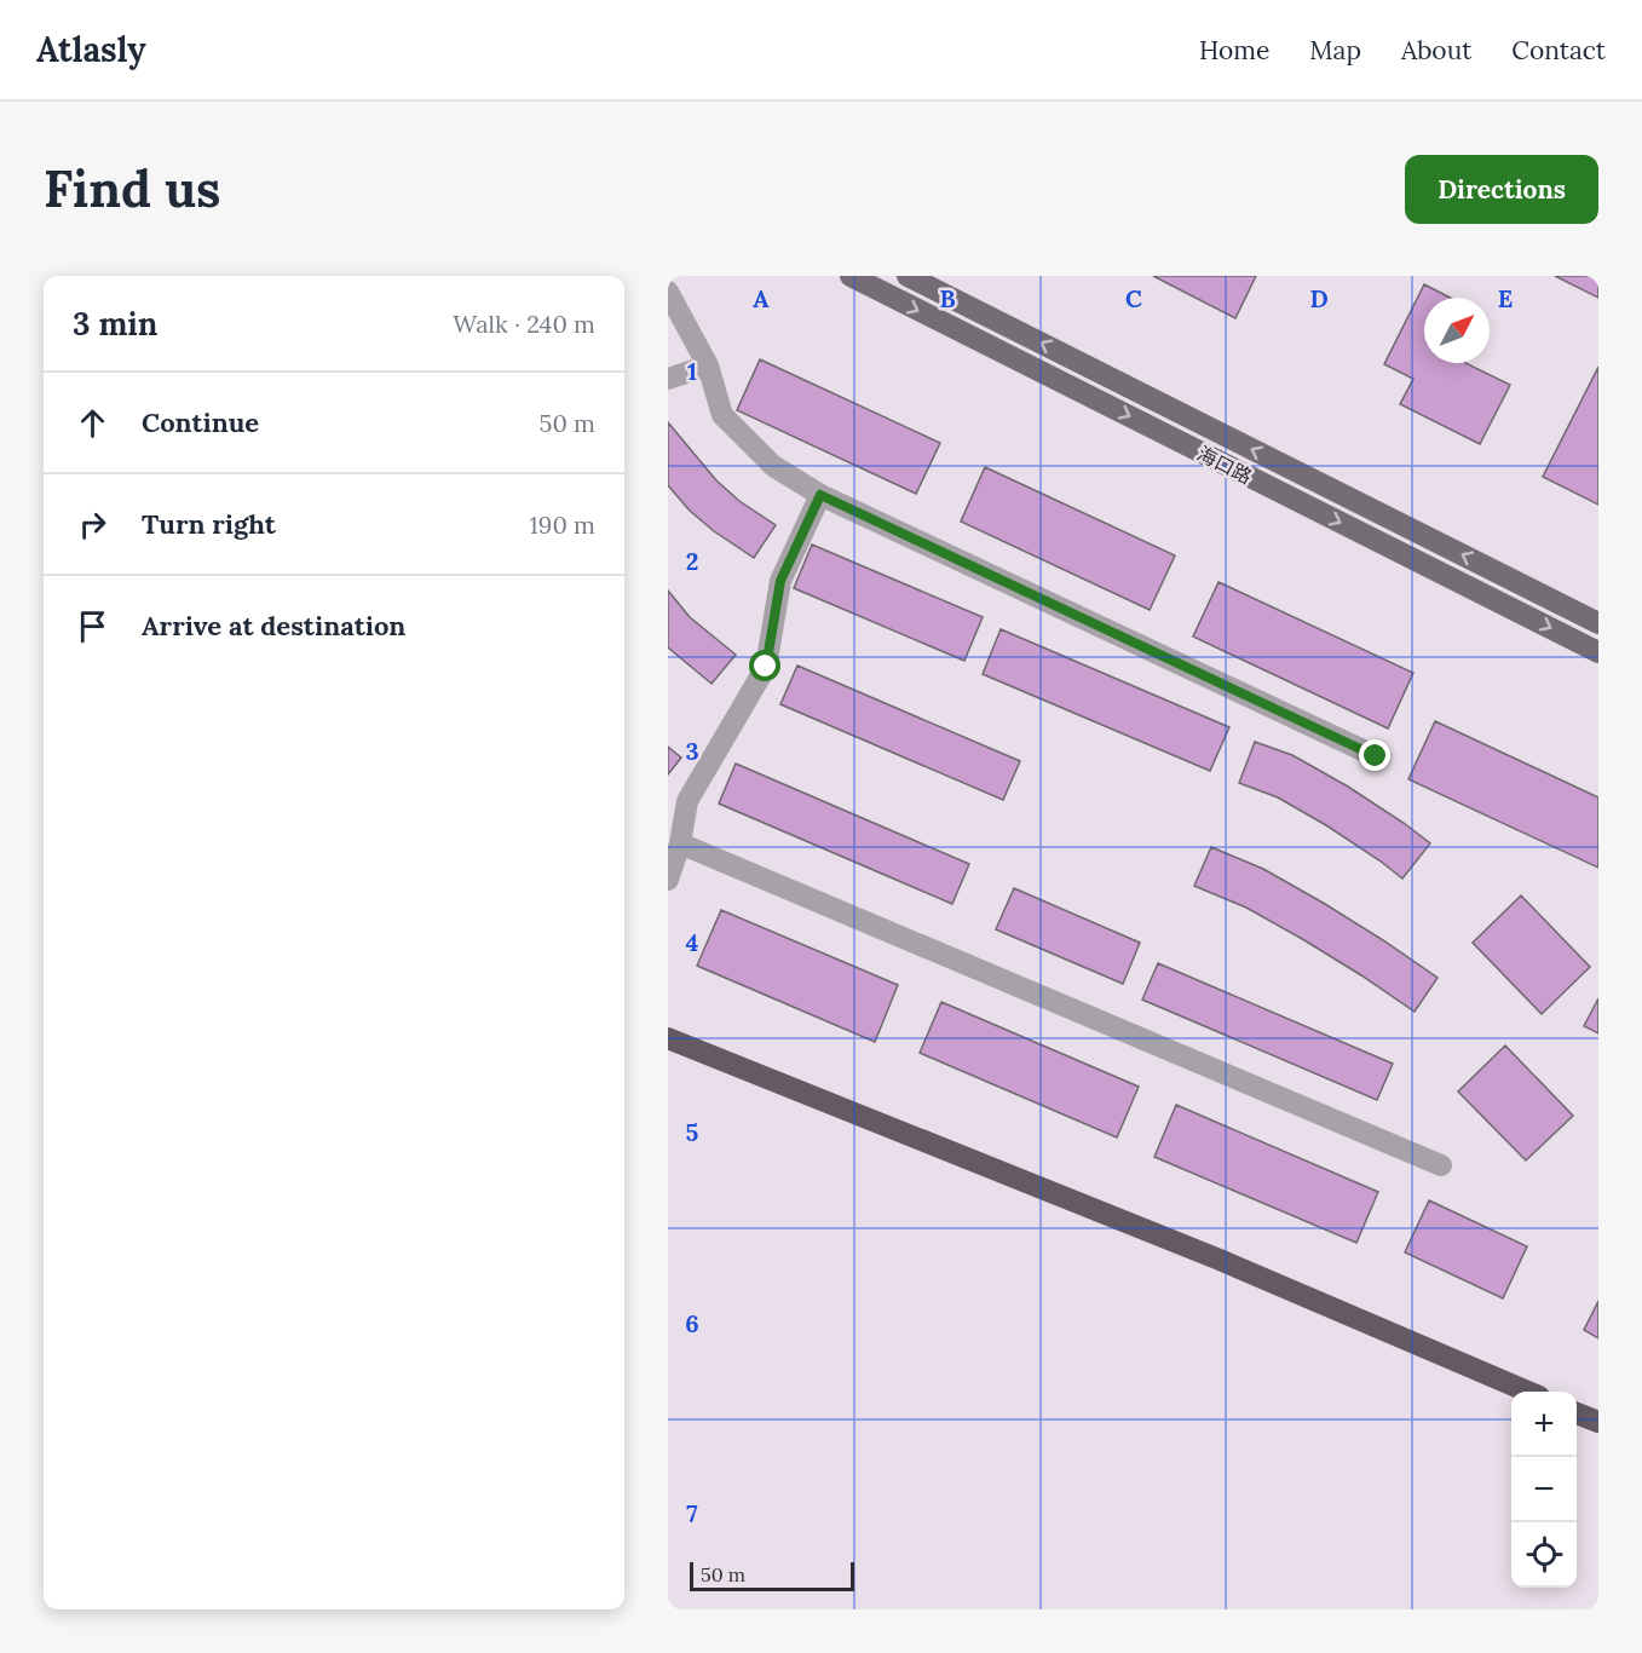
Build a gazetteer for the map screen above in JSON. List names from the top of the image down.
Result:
{
  "streets": {
    "main road": ["海口路"]
  },
  "scale_bar": "50 m",
  "north": "top right",
  "page": {
    "header": "Atlasly",
    "nav": [
      "Home",
      "Map",
      "About",
      "Contact"
    ],
    "buttons": "Directions",
    "title": "Find us",
    "heading": ["3 min", "Walk · 240 m"],
    "list": [
      ["Continue", "50 m"],
      ["Turn right", "190 m"],
      "Arrive at destination"
    ],
    "map_buttons": ["+", "−"],
    "scale": "50 m"
  },
  "grid": {
    "columns": [
      "A",
      "B",
      "C",
      "D",
      "E"
    ],
    "rows": [
      "1",
      "2",
      "3",
      "4",
      "5",
      "6",
      "7"
    ]
  }
}
